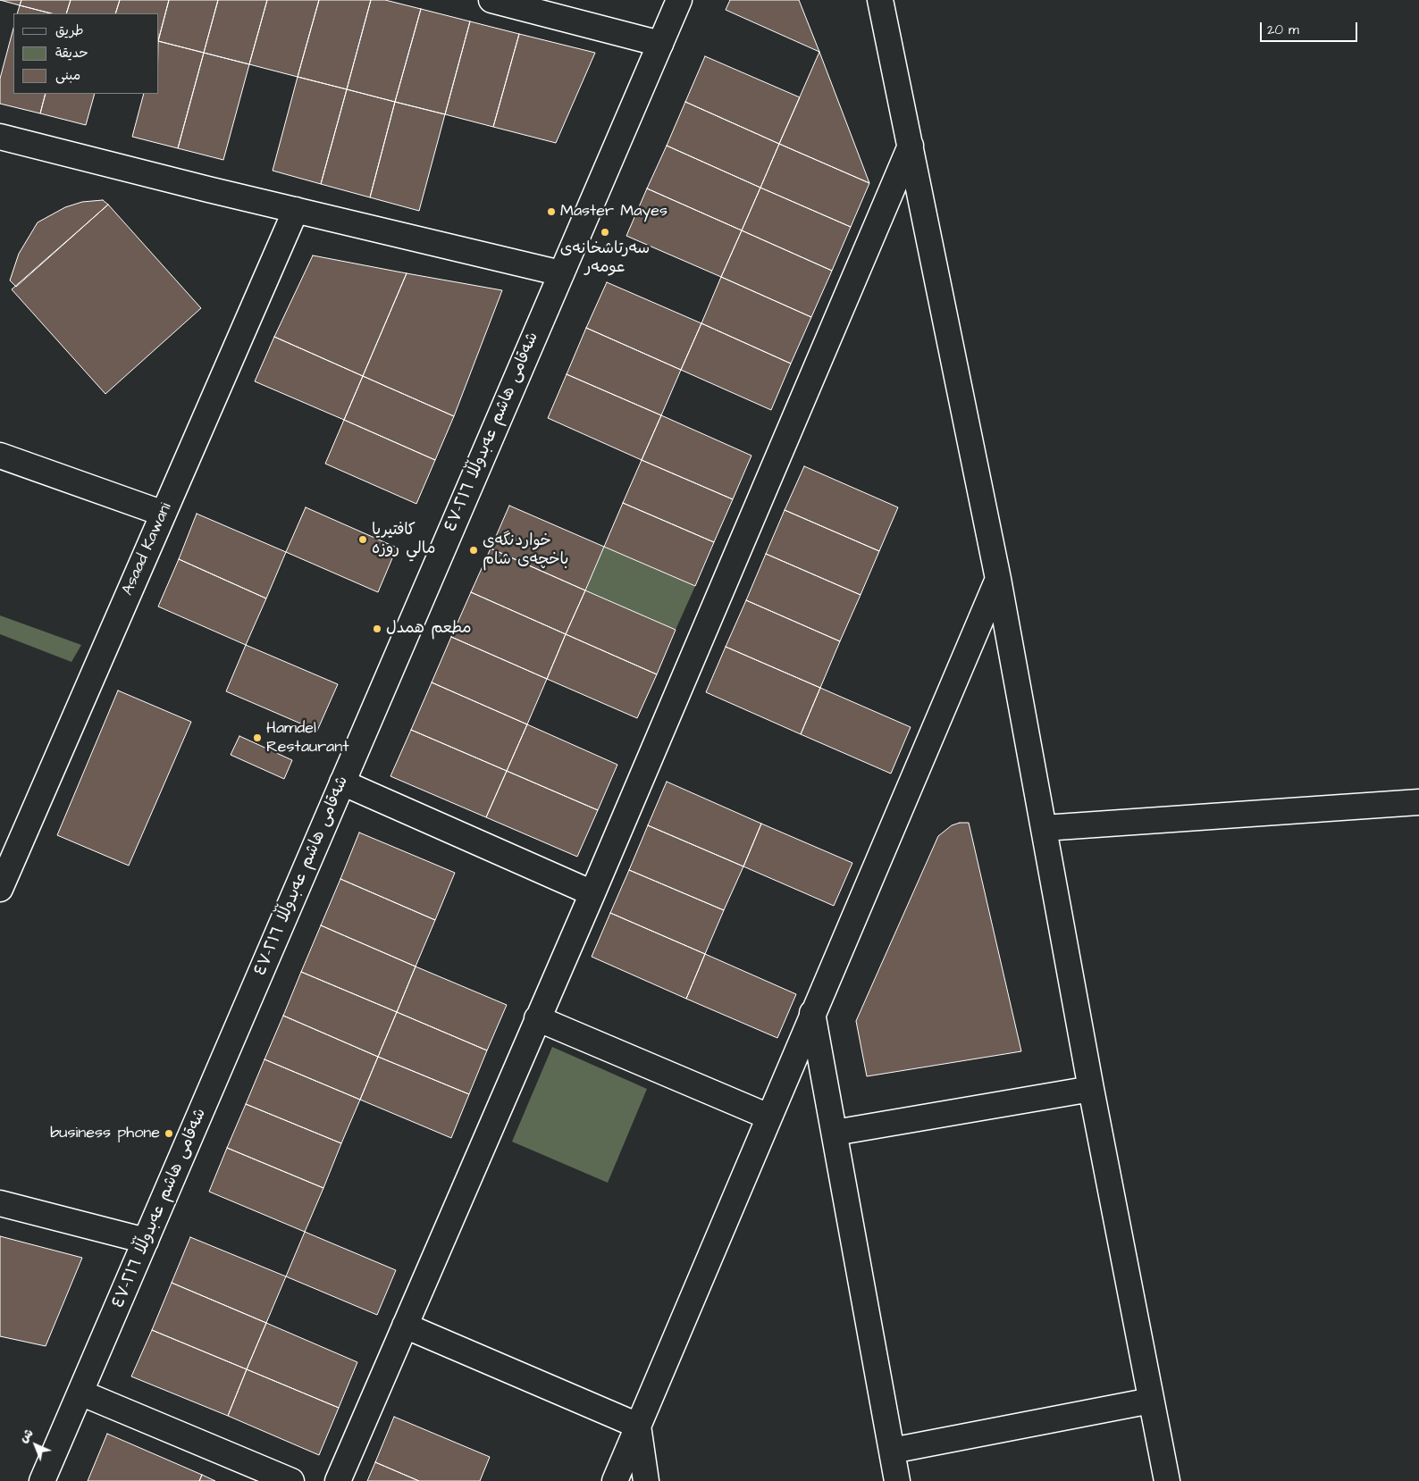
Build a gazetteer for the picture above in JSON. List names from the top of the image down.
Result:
{
  "streets": {
    "street": ["شەقامی هاشم عەبدوڵڵا ٢١٦-٤٧", "Asaad Kawani"]
  },
  "places": [
    "Master Mayes",
    "سەرتاشخانەی عومەر",
    "كافتيريا مالي روزه",
    "خواردنگەی باخچەی شام",
    "مطعم همدل",
    "Hamdel Restaurant",
    "business phone"
  ],
  "legend": ["طريق", "حديقة", "مبنى"],
  "scale_bar": "20 m",
  "north": "top left"
}
